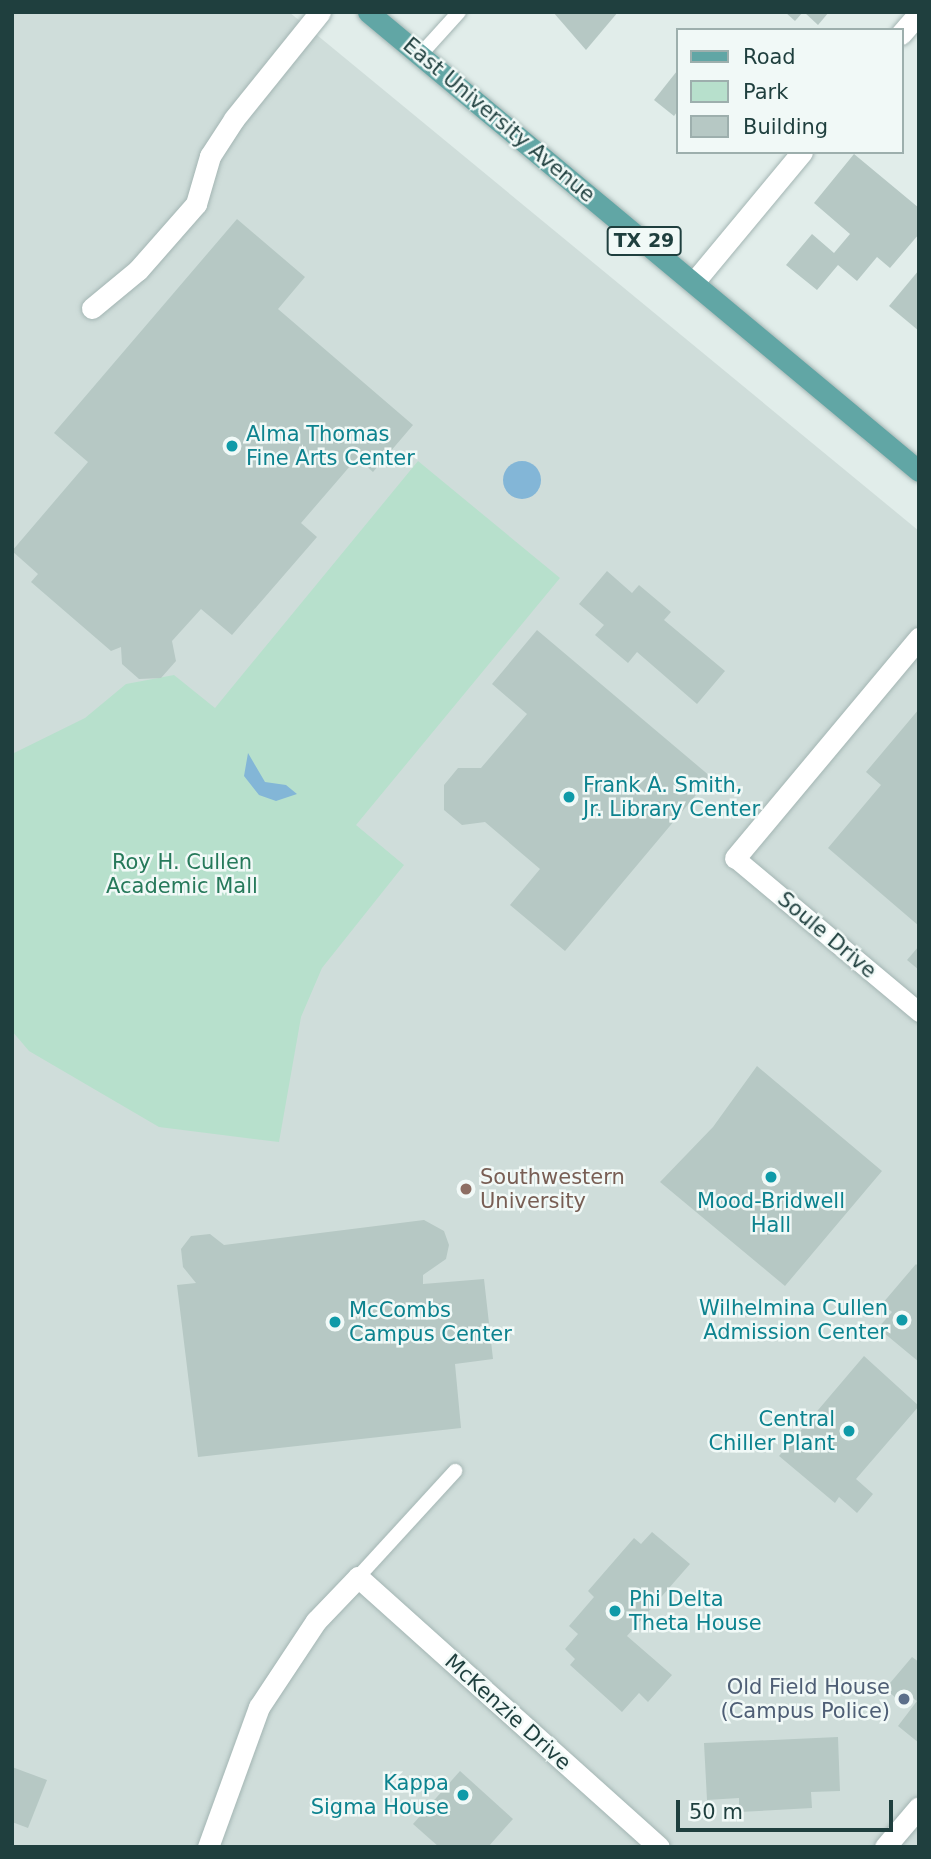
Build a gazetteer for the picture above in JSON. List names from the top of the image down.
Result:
{
  "streets": {
    "main road": ["East University Avenue", "TX 29"],
    "street": ["Soule Drive", "McKenzie Drive"]
  },
  "parks": ["Roy H. Cullen Academic Mall"],
  "places": [
    "Alma Thomas Fine Arts Center",
    "Frank A. Smith, Jr. Library Center",
    "Mood-Bridwell Hall",
    "Southwestern University",
    "Wilhelmina Cullen Admission Center",
    "McCombs Campus Center",
    "Central Chiller Plant",
    "Phi Delta Theta House",
    "Old Field House (Campus Police)",
    "Kappa Sigma House"
  ],
  "legend": ["Road", "Park", "Building"],
  "scale_bar": "50 m"
}
